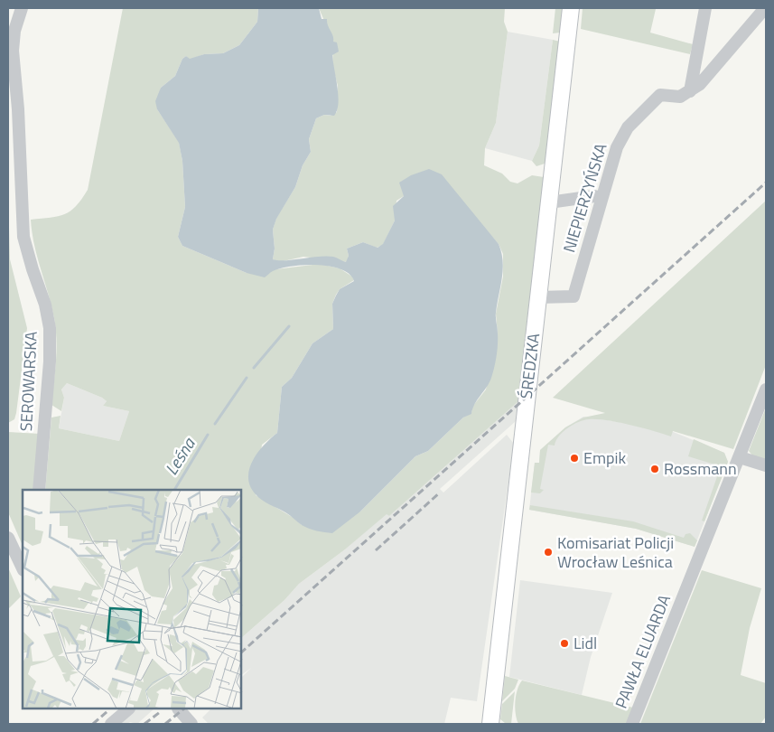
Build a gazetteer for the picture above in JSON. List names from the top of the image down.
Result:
{
  "streets": {
    "main road": ["ŚREDZKA"],
    "street": ["NIEPIERZYŃSKA", "SEROWARSKA", "PAWŁA ELUARDA"]
  },
  "crossings": [
    ["NIEPIERZYŃSKA", "ŚREDZKA"]
  ],
  "water": ["Leśna"],
  "places": [
    "Empik",
    "Rossmann",
    "Komisariat Policji Wrocław Leśnica",
    "Lidl"
  ]
}
